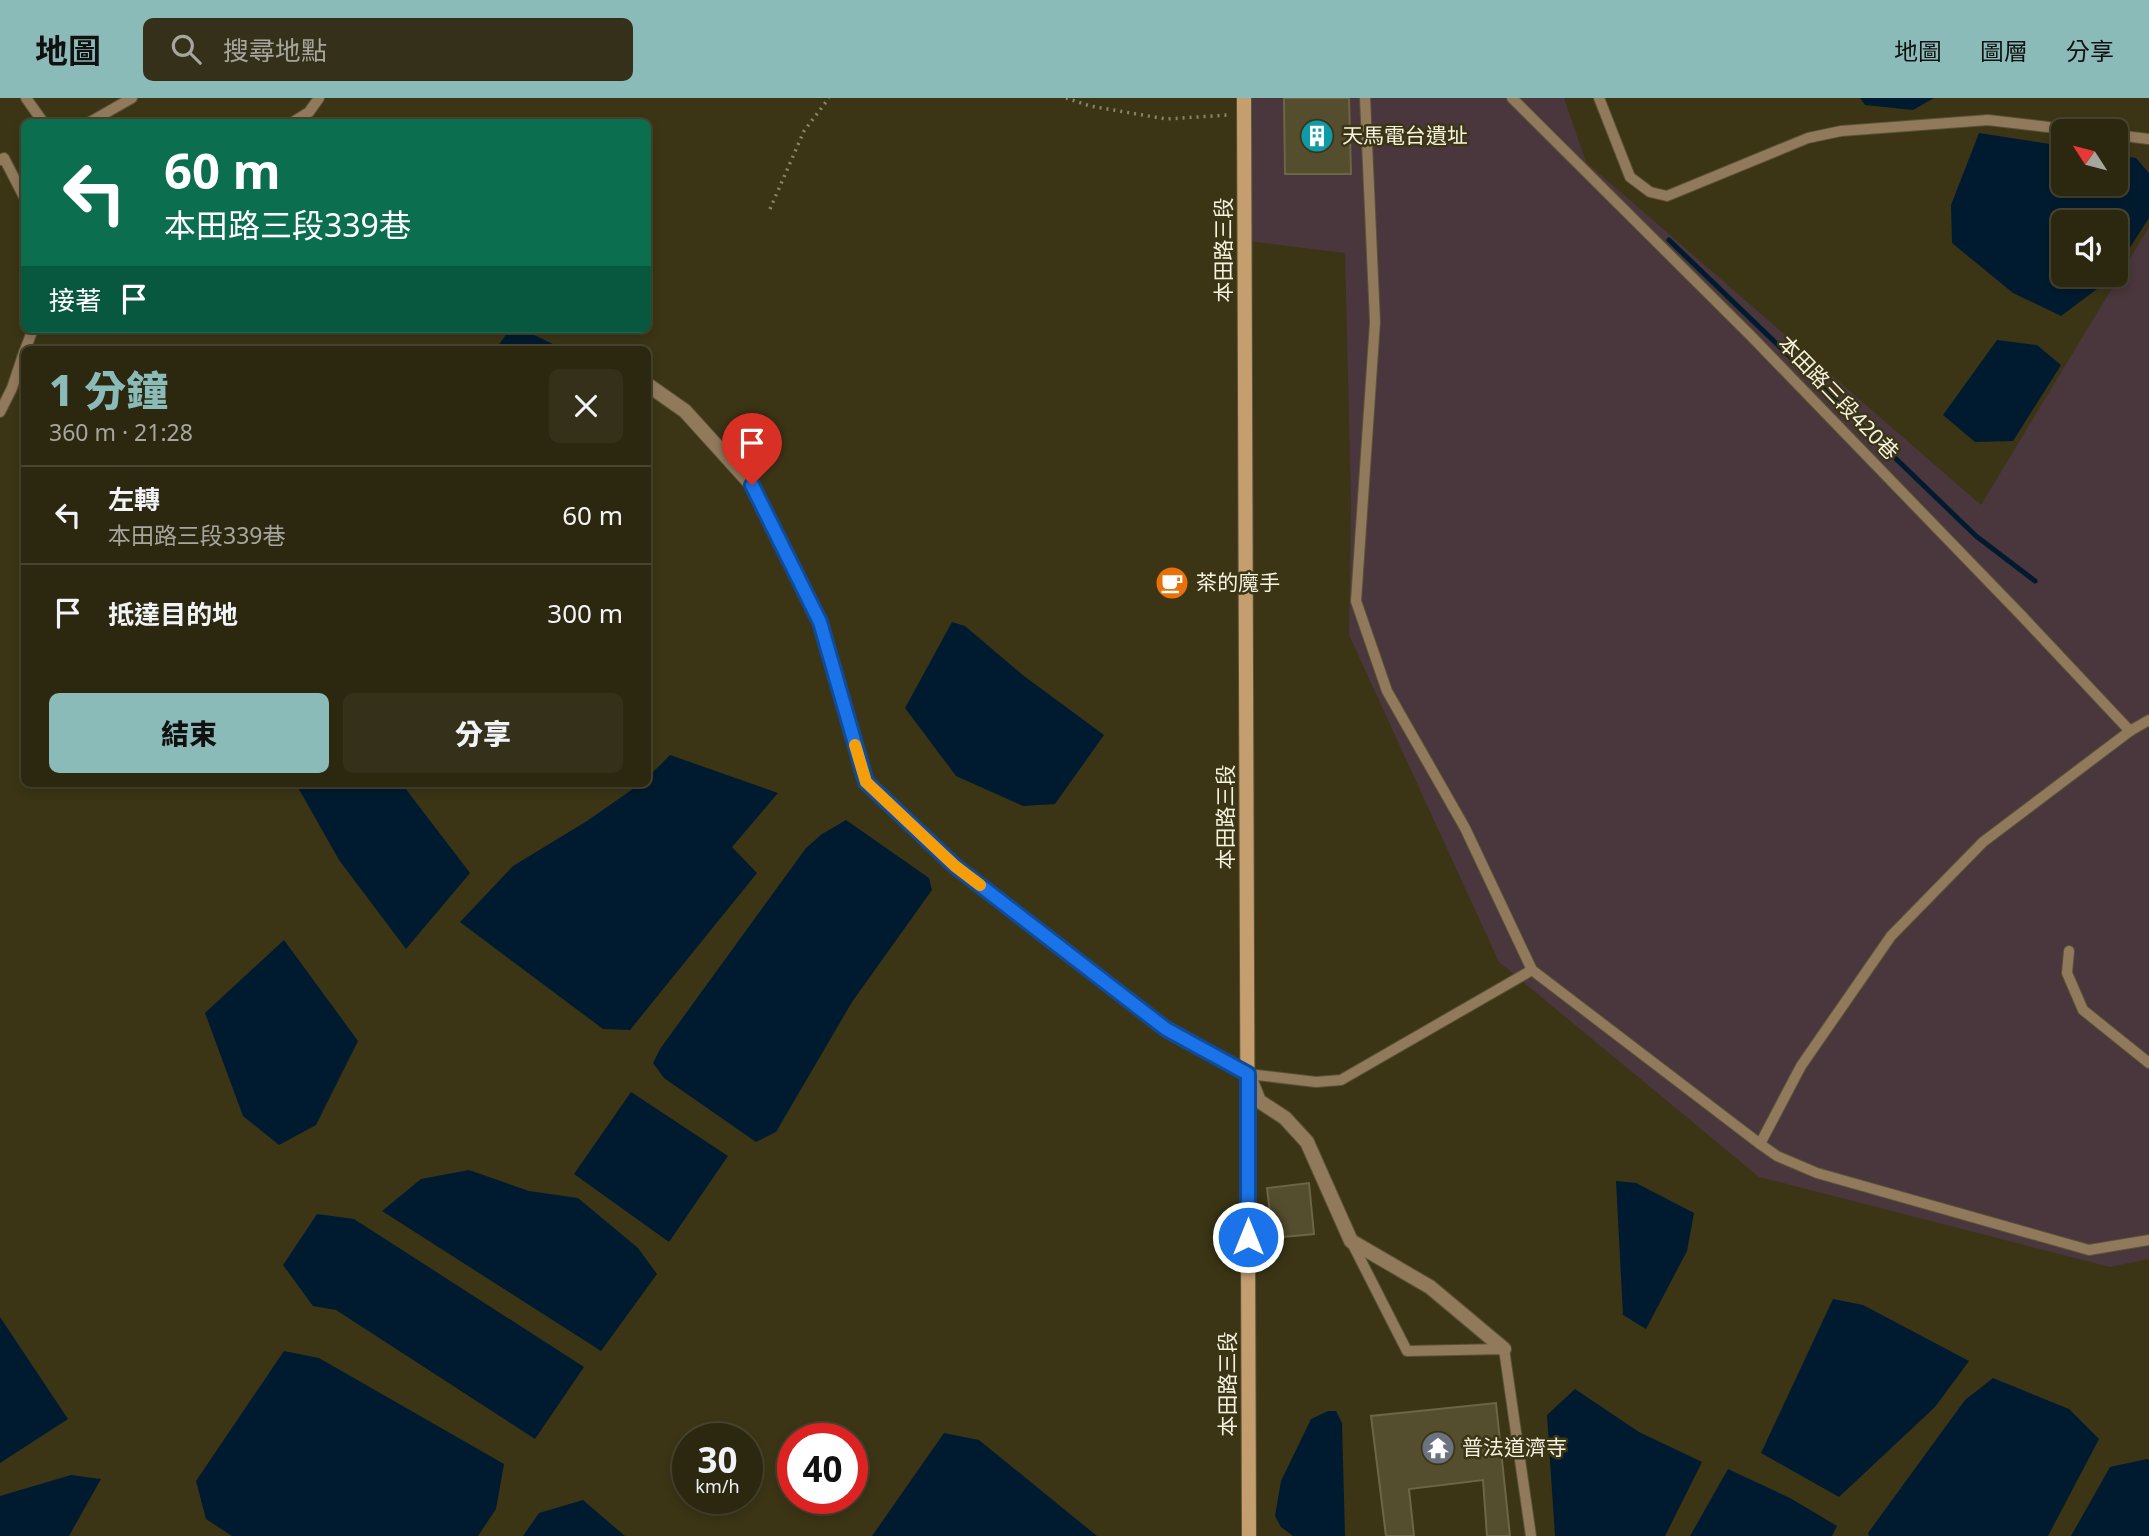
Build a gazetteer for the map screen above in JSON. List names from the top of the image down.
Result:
{
  "streets": {
    "street": ["本田路三段"],
    "lane": ["本田路三段420巷"]
  },
  "places": {
    "building": ["天馬電台遺址"],
    "cafe": ["茶的魔手"],
    "temple": ["普法道濟寺"]
  },
  "north": "top left",
  "page": {
    "header": "地圖",
    "search": "搜尋地點",
    "nav": ["地圖", "圖層", "分享"],
    "turn": ["60 m", "本田路三段339巷"],
    "then": "接著",
    "heading": ["1 分鐘", "360 m · 21:28"],
    "list": [
      {
        "name": "左轉",
        "note": "本田路三段339巷",
        "value": "60 m"
      },
      {
        "name": "抵達目的地",
        "value": "300 m"
      }
    ],
    "buttons": ["結束", "分享"],
    "speed": "30 km/h",
    "limit": "40"
  }
}
